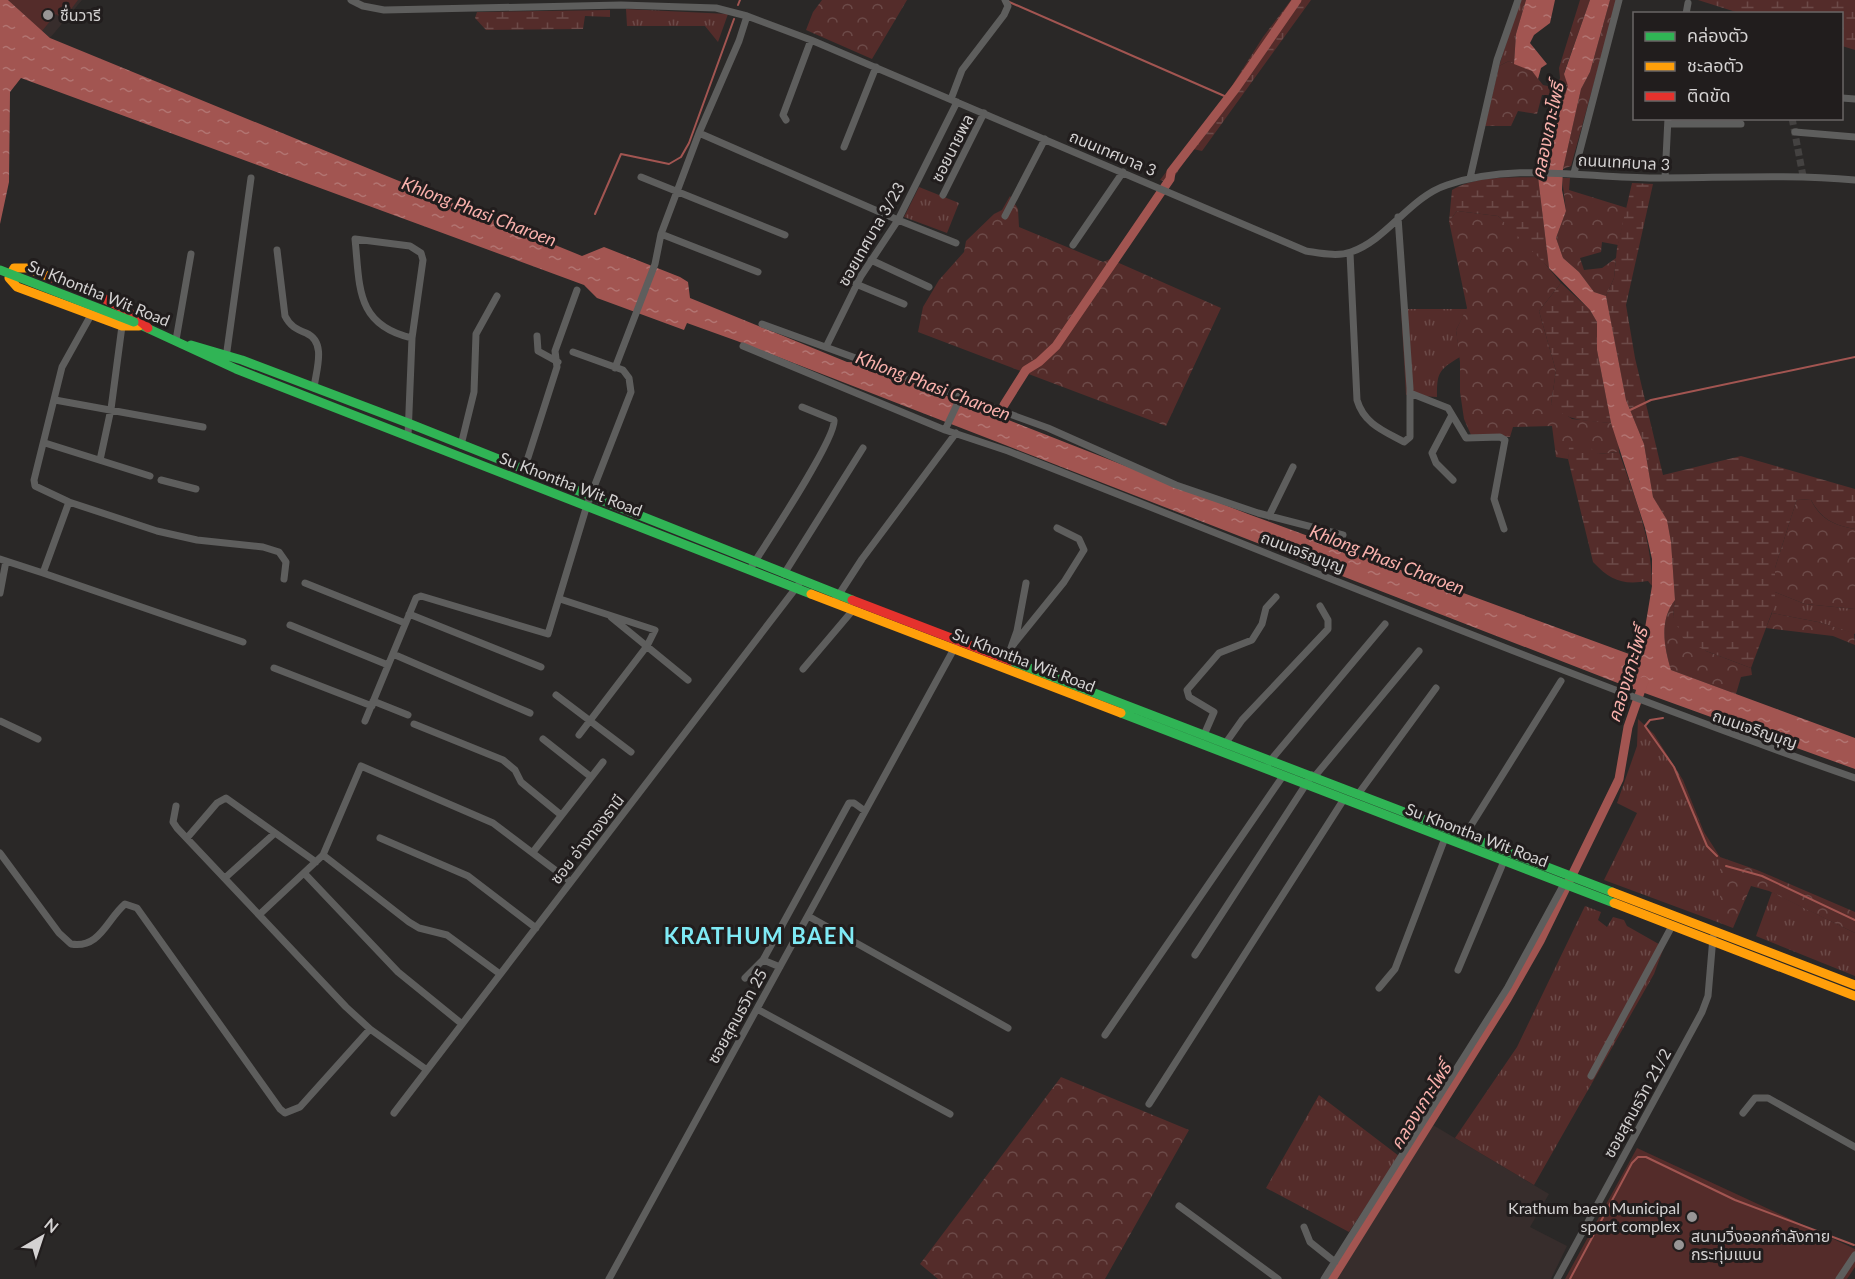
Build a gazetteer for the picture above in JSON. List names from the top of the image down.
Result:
{
  "streets": {
    "main road": ["Su Khontha Wit Road"],
    "street": [
      "ซอยนายพล",
      "ถนนเทศบาล 3",
      "ซอยเทศบาล 3/23",
      "ถนนเจริญบุญ",
      "ซอย อ่างทองธานี",
      "ซอยสุคนธวิท 25",
      "ซอยสุคนธวิท 21/2"
    ]
  },
  "crossings": [
    ["ซอยนายพล", "ถนนเทศบาล 3"],
    ["ถนนเทศบาล 3", "ซอยเทศบาล 3/23"],
    ["Su Khontha Wit Road", "ซอย อ่างทองธานี"],
    ["Su Khontha Wit Road", "ซอยสุคนธวิท 25"],
    ["Su Khontha Wit Road", "ซอยสุคนธวิท 21/2"]
  ],
  "districts": ["KRATHUM BAEN"],
  "water": ["คลองเกาะโพธิ์", "Khlong Phasi Charoen"],
  "places": ["ชื่นวารี", "Krathum baen Municipal sport complex", "สนามวิ่งออกกำลังกาย กระทุ่มแบน"],
  "legend": ["คล่องตัว", "ชะลอตัว", "ติดขัด"],
  "north": "top right"
}
